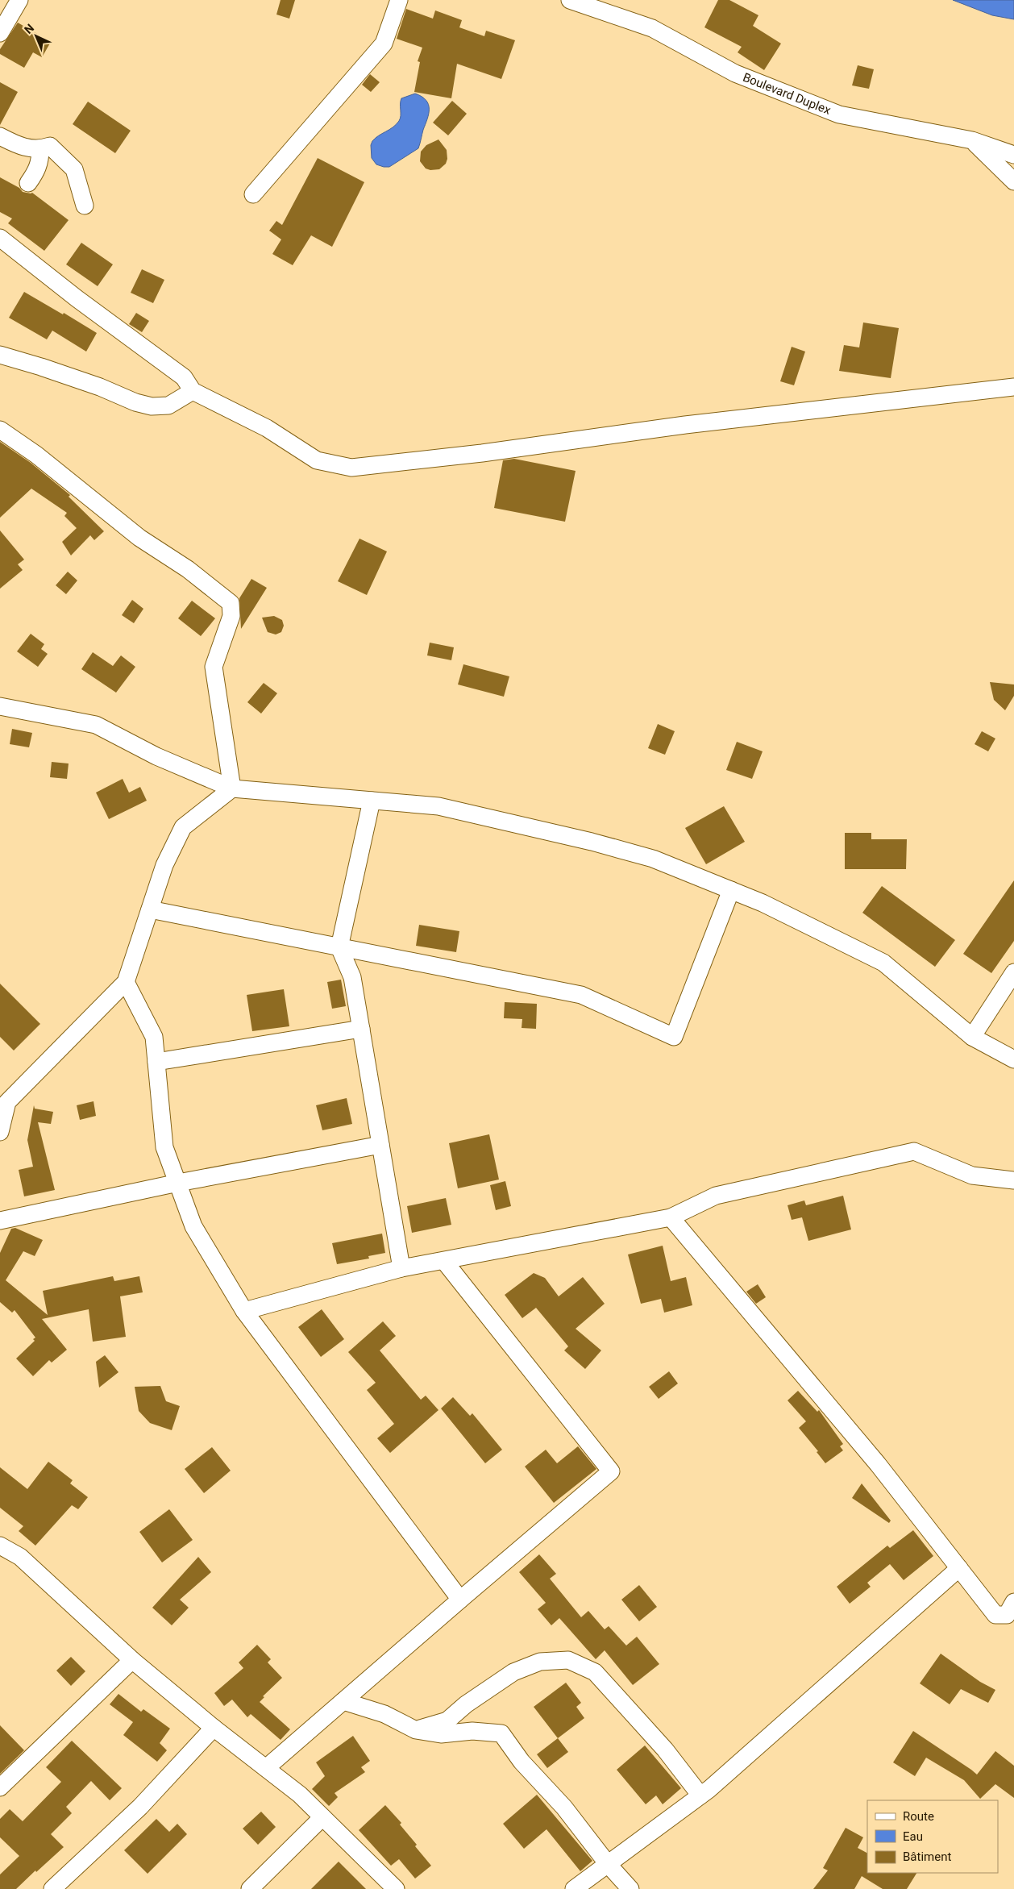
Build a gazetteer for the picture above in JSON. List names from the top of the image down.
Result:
{
  "streets": {
    "street": ["Boulevard Duplex"]
  },
  "legend": ["Route", "Eau", "Bâtiment"],
  "north": "top left"
}
